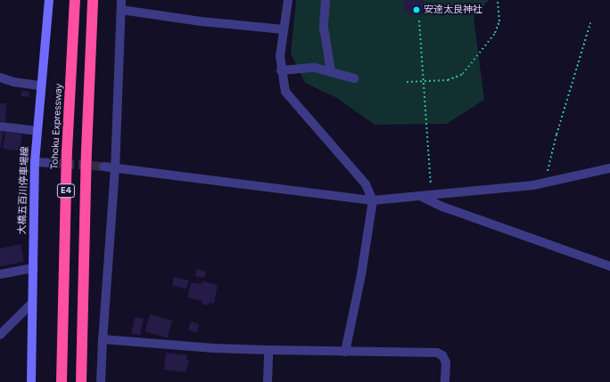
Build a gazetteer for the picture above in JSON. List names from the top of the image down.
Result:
{
  "streets": {
    "highway": ["Tohoku Expressway", "E4"],
    "main road": ["大橋五百川停車場線"]
  },
  "places": ["安達太良神社"]
}
